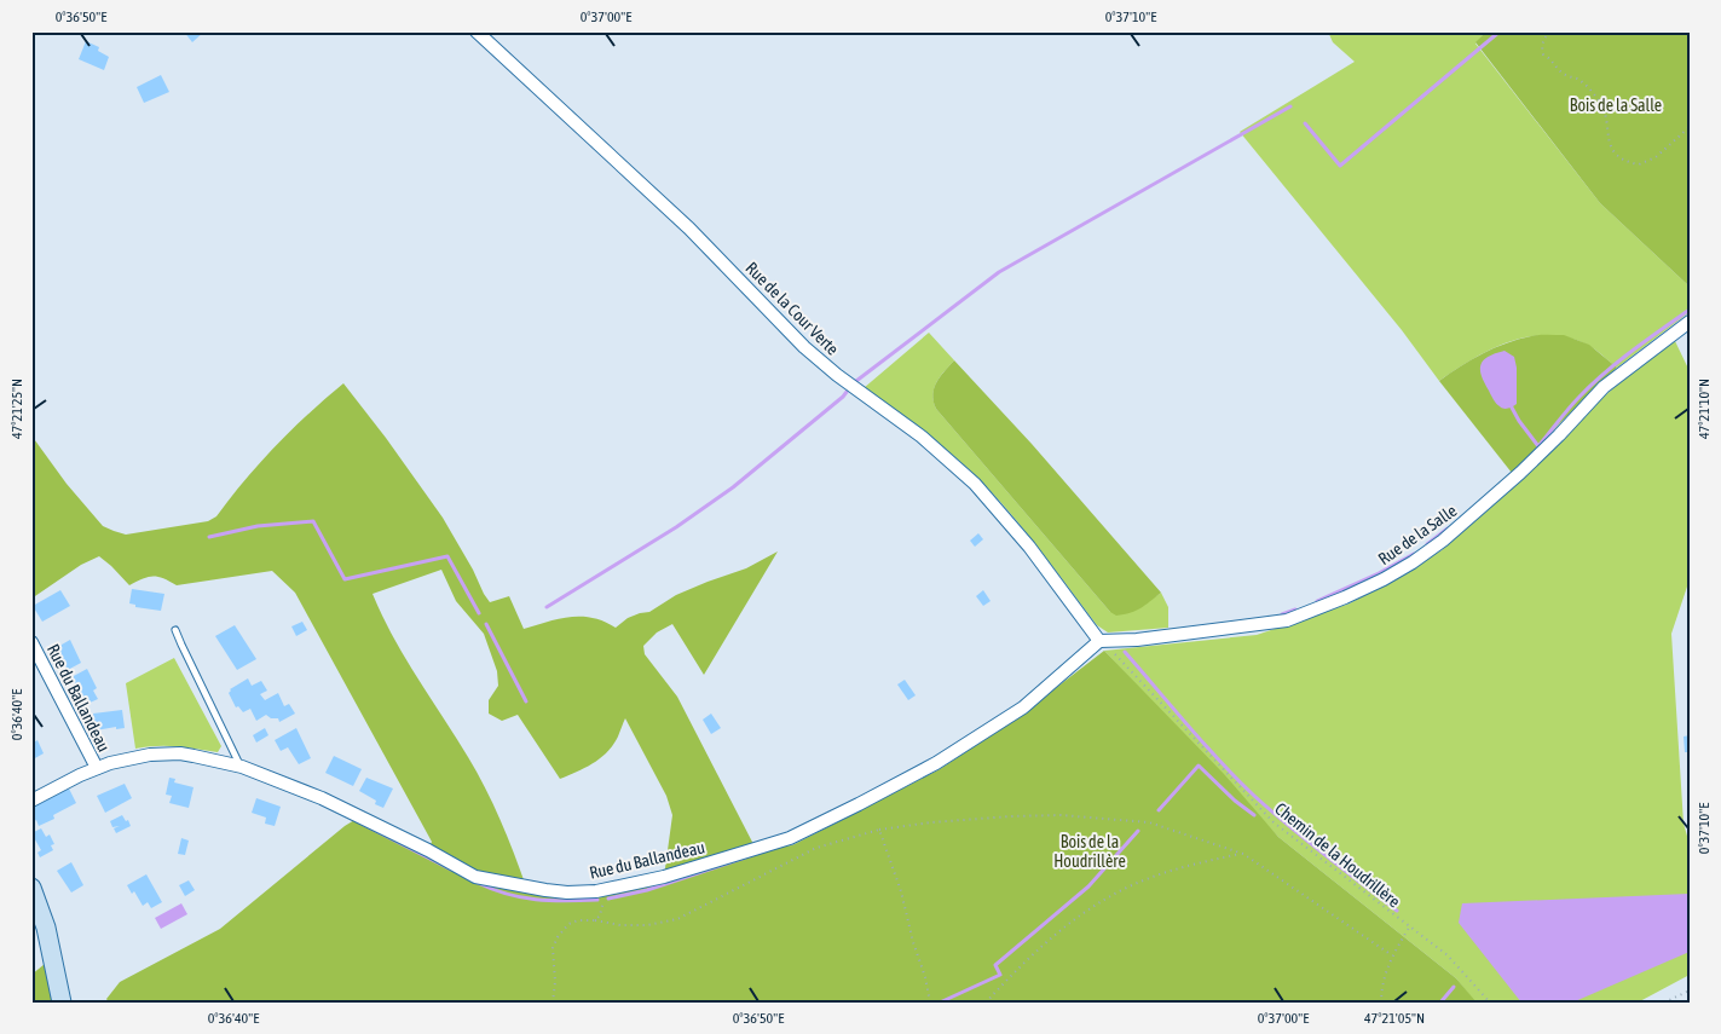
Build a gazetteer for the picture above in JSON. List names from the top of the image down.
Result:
{
  "streets": {
    "street": ["Rue de la Cour Verte", "Rue de la Salle", "Rue du Ballandeau"],
    "path": ["Chemin de la Houdrillère"]
  },
  "crossings": [
    ["Rue de la Cour Verte", "Rue de la Salle"],
    ["Rue de la Cour Verte", "Rue du Ballandeau"],
    ["Rue de la Cour Verte", "Chemin de la Houdrillère"],
    ["Rue de la Salle", "Rue du Ballandeau"],
    ["Rue de la Salle", "Chemin de la Houdrillère"],
    ["Rue du Ballandeau", "Chemin de la Houdrillère"]
  ],
  "parks": ["Bois de la Salle", "Bois de la Houdrillère"],
  "coordinates": [
    "0°36'50\"E",
    "0°37'00\"E",
    "0°37'10\"E",
    "47°21'25\"N",
    "47°21'10\"N",
    "0°36'40\"E",
    "47°21'05\"N"
  ]
}
